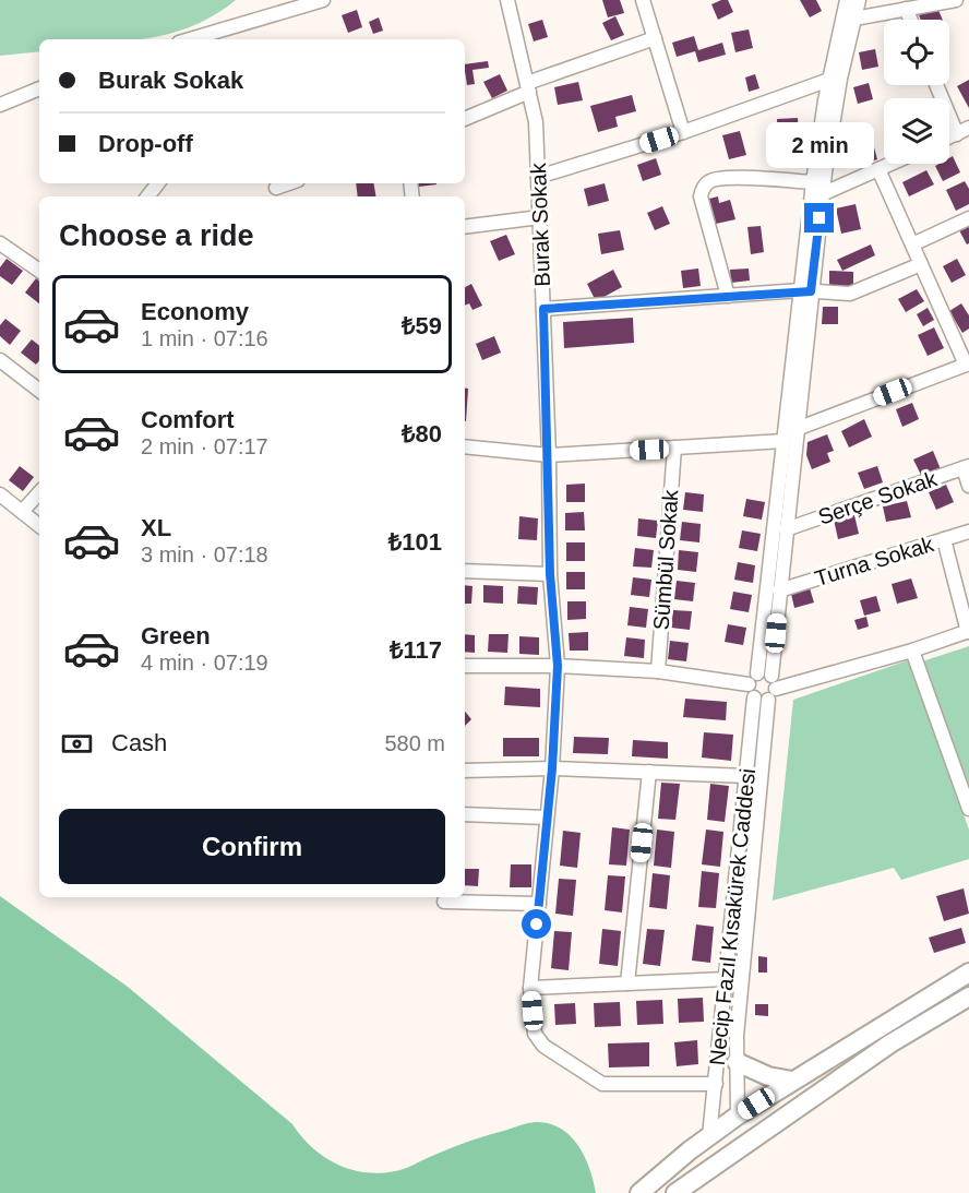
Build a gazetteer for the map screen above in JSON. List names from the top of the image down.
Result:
{
  "streets": {
    "street": [
      "Burak Sokak",
      "Serçe Sokak",
      "Sümbül Sokak",
      "Turna Sokak",
      "Necip Fazıl Kısakürek Caddesi"
    ]
  },
  "crossings": [
    ["Burak Sokak", "Necip Fazıl Kısakürek Caddesi"],
    ["Serçe Sokak", "Necip Fazıl Kısakürek Caddesi"],
    ["Turna Sokak", "Necip Fazıl Kısakürek Caddesi"]
  ],
  "page": {
    "banner": ["Burak Sokak", "Drop-off"],
    "bubble": "2 min",
    "heading": "Choose a ride",
    "list": [
      {
        "name": "Economy",
        "note": "1 min · 07:16",
        "value": "₺59"
      },
      {
        "name": "Comfort",
        "note": "2 min · 07:17",
        "value": "₺80"
      },
      {
        "name": "XL",
        "note": "3 min · 07:18",
        "value": "₺101"
      },
      {
        "name": "Green",
        "note": "4 min · 07:19",
        "value": "₺117"
      }
    ],
    "pay": ["Cash", "580 m"],
    "buttons": "Confirm"
  }
}
